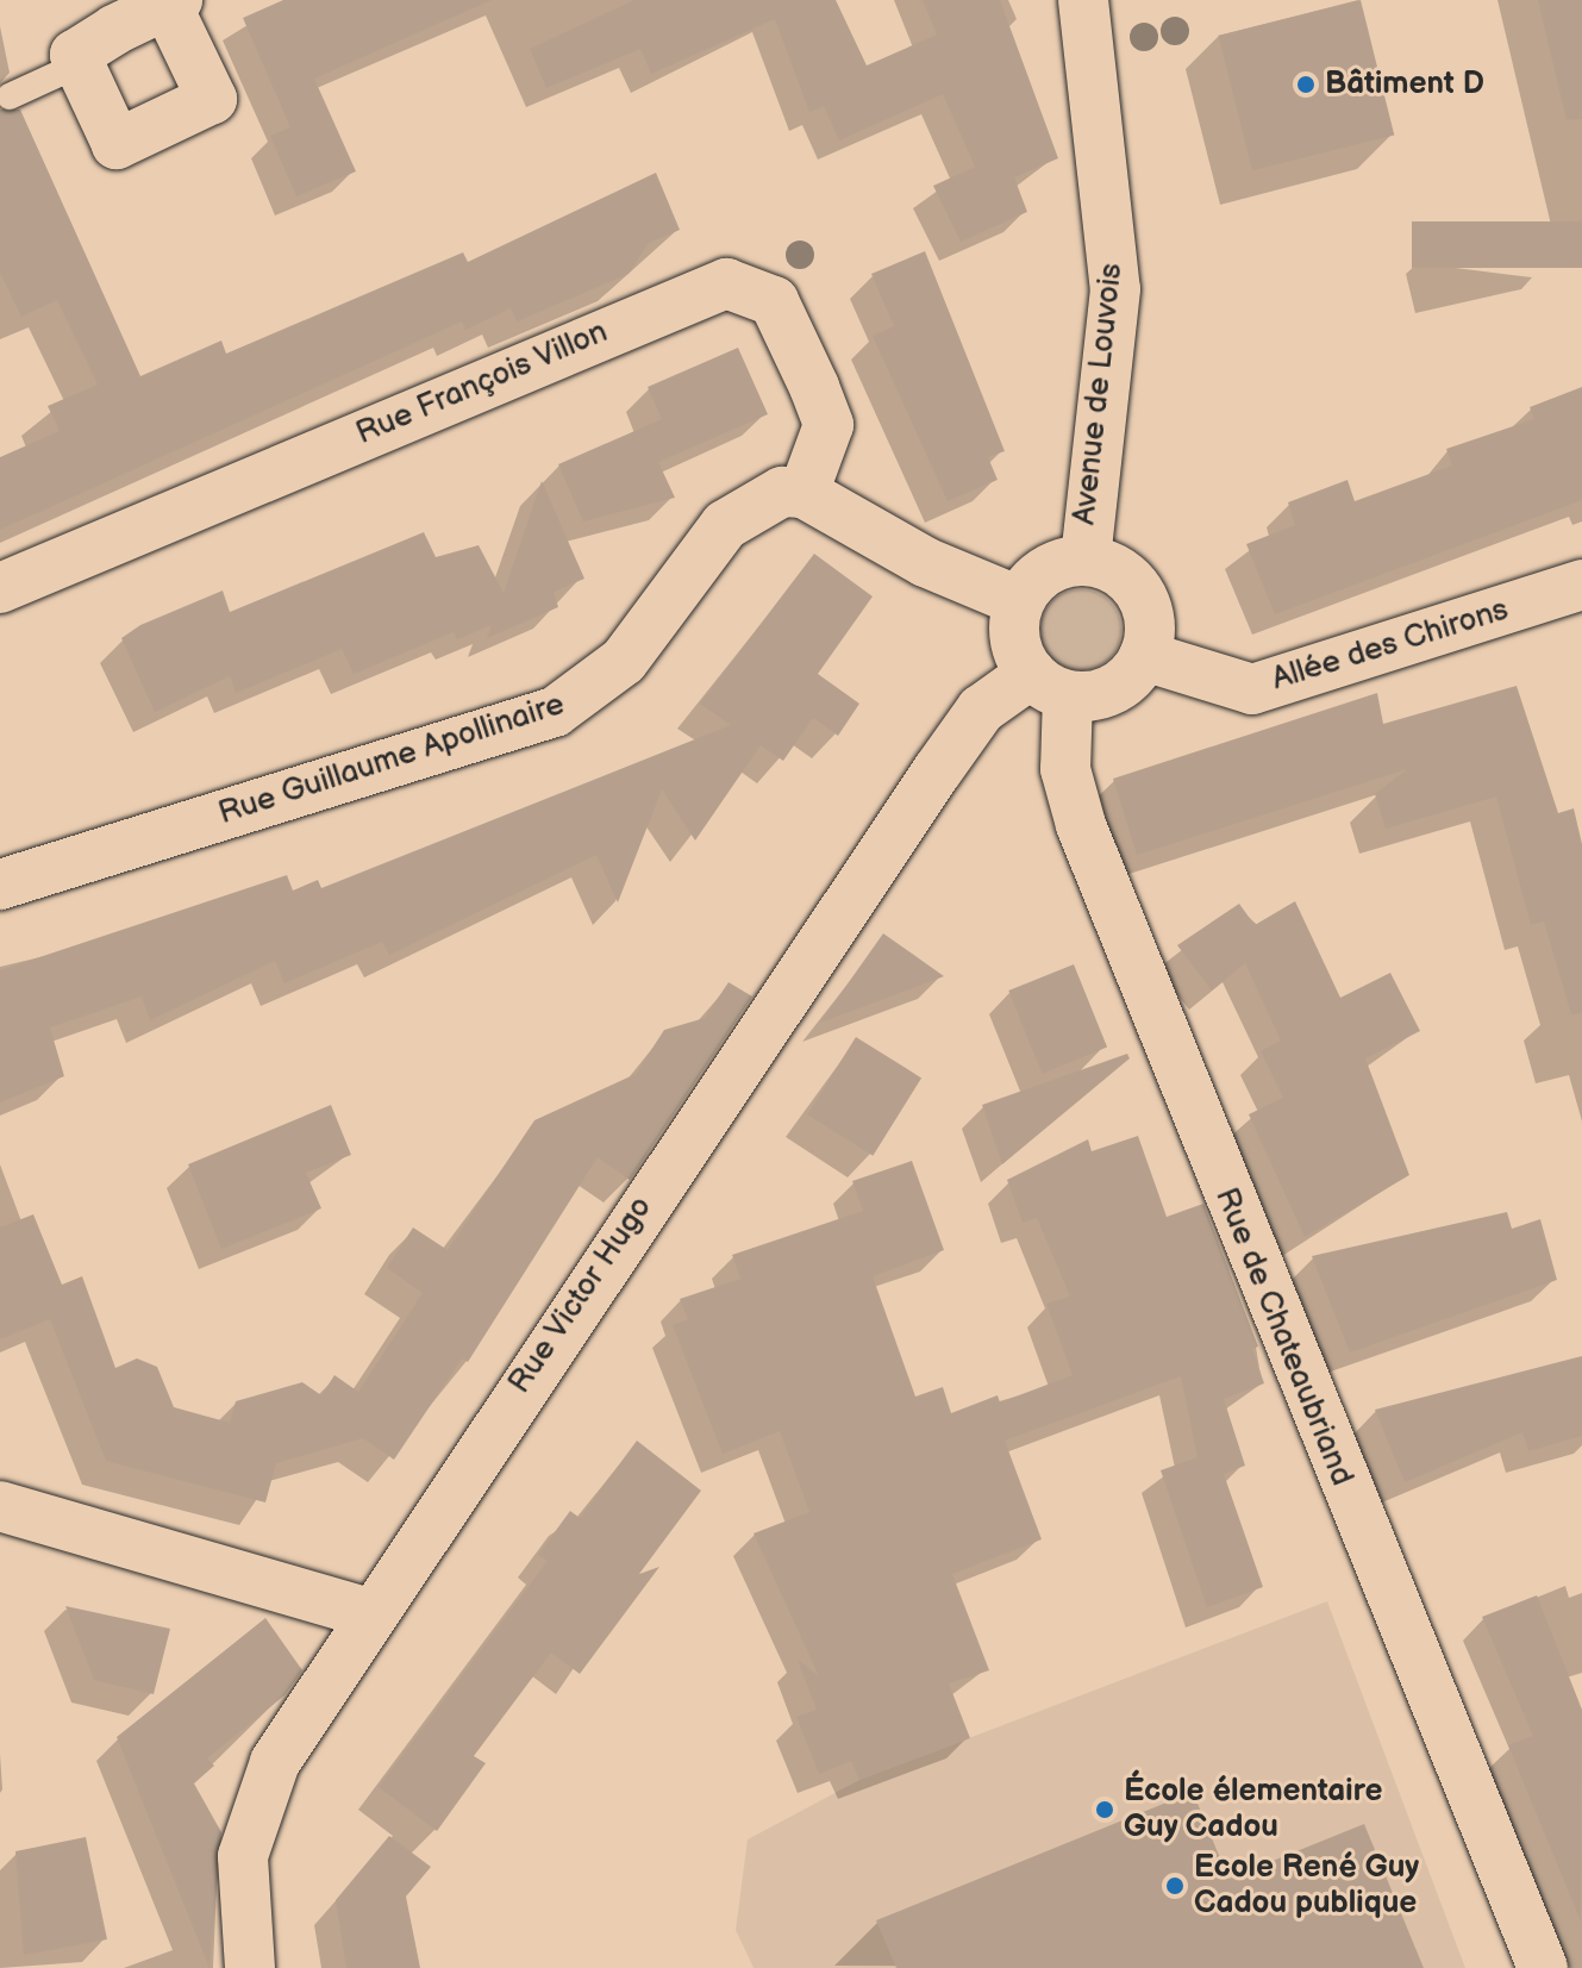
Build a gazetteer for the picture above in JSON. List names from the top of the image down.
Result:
{
  "streets": {
    "street": [
      "Rue François Villon",
      "Avenue de Louvois",
      "Allée des Chirons",
      "Rue Guillaume Apollinaire",
      "Rue Victor Hugo",
      "Rue de Chateaubriand"
    ]
  },
  "crossings": [
    ["Rue François Villon", "Rue Guillaume Apollinaire"],
    ["Avenue de Louvois", "Allée des Chirons"],
    ["Avenue de Louvois", "Rue Victor Hugo"],
    ["Avenue de Louvois", "Rue de Chateaubriand"],
    ["Allée des Chirons", "Rue Victor Hugo"],
    ["Allée des Chirons", "Rue de Chateaubriand"],
    ["Rue Victor Hugo", "Rue de Chateaubriand"]
  ],
  "places": ["Bâtiment D", "École élementaire Guy Cadou", "Ecole René Guy Cadou publique"]
}
